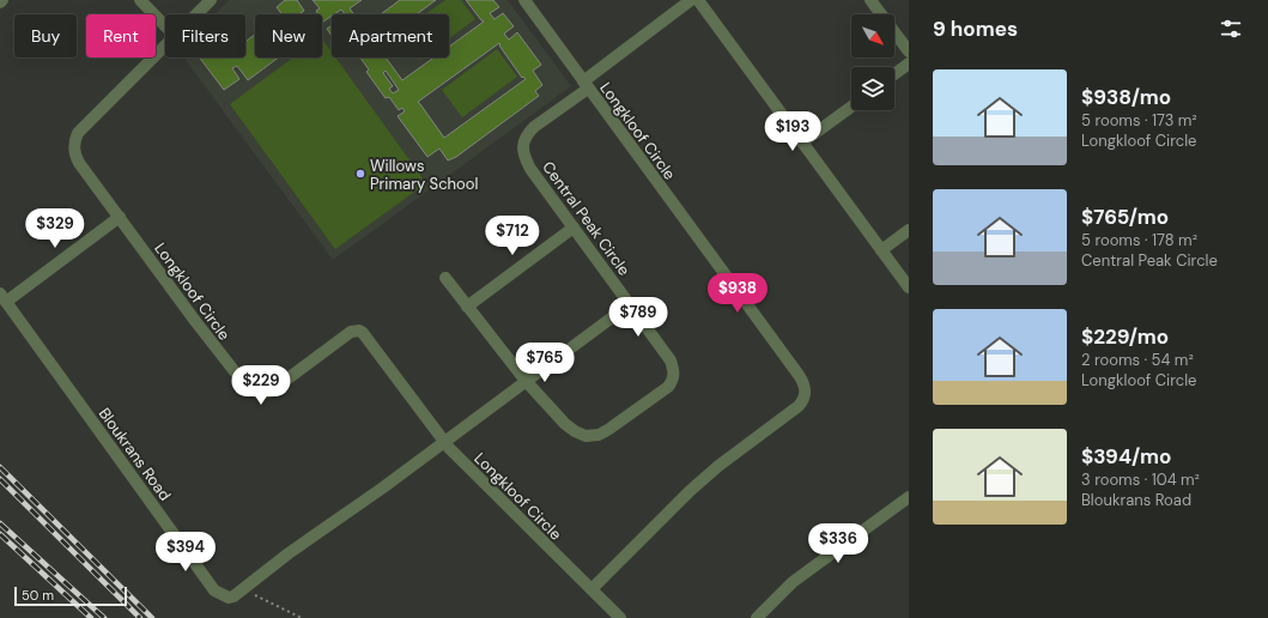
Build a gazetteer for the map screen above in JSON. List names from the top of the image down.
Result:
{
  "streets": {
    "street": ["Longkloof Circle", "Central Peak Circle", "Bloukrans Road"]
  },
  "crossings": [
    ["Longkloof Circle", "Central Peak Circle"],
    ["Longkloof Circle", "Bloukrans Road"]
  ],
  "places": ["Willows Primary School"],
  "scale_bar": "50 m",
  "north": "bottom right",
  "page": {
    "heading": "9 homes",
    "chip": [
      "Buy",
      "Rent",
      "Filters",
      "New",
      "Apartment"
    ],
    "list": [
      {
        "name": "$938/mo",
        "note": "5 rooms · 173 m² · Longkloof Circle"
      },
      {
        "name": "$765/mo",
        "note": "5 rooms · 178 m² · Central Peak Circle"
      },
      {
        "name": "$229/mo",
        "note": "2 rooms · 54 m² · Longkloof Circle"
      },
      {
        "name": "$394/mo",
        "note": "3 rooms · 104 m² · Bloukrans Road"
      }
    ],
    "price": [
      "$193",
      "$329",
      "$712",
      "$938",
      "$789",
      "$765",
      "$229",
      "$336",
      "$394"
    ],
    "scale": "50 m"
  }
}
